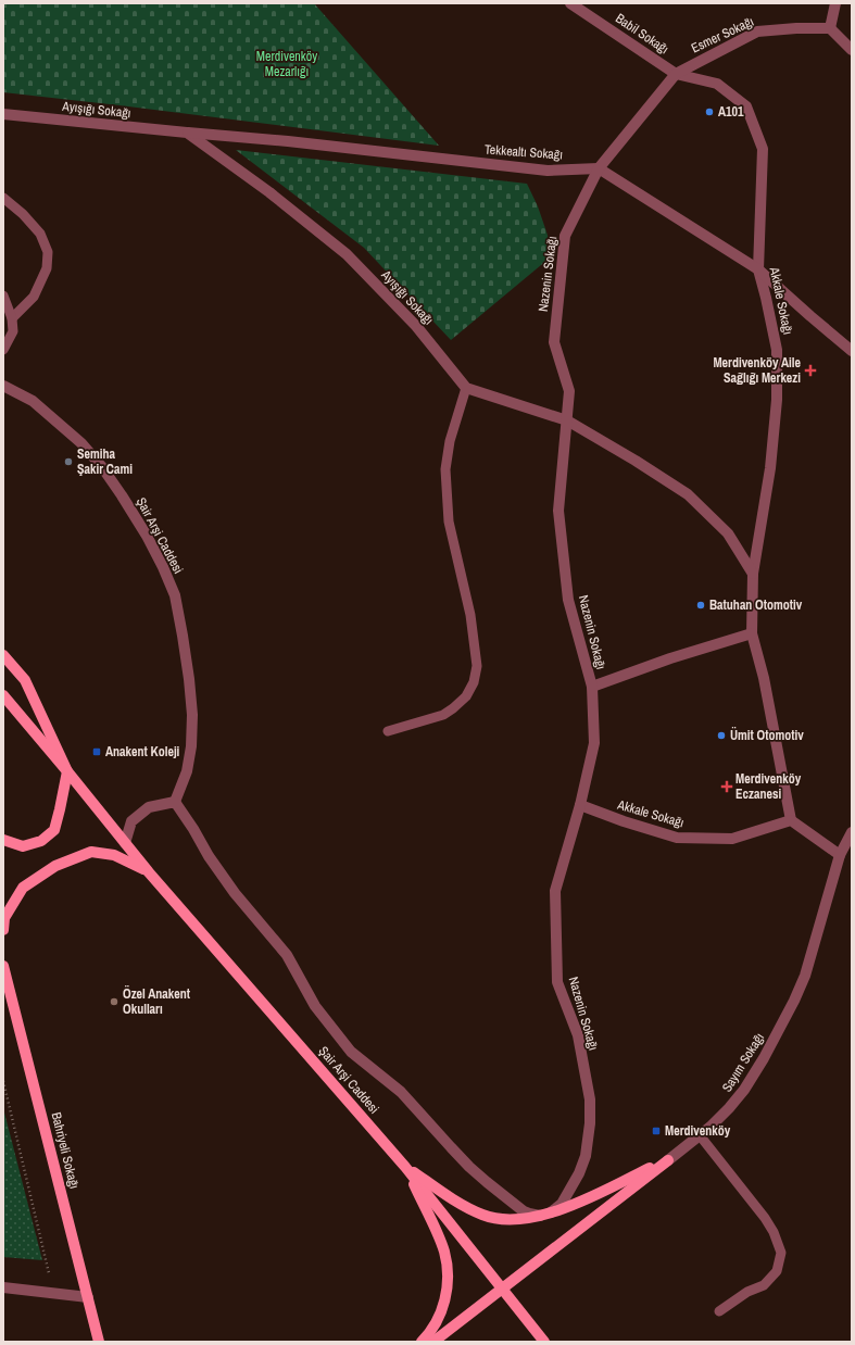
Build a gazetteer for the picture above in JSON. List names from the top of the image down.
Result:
{
  "streets": {
    "main road": ["Şair Arşi Caddesi", "Sayım Sokağı", "Bahriyeli Sokağı"],
    "street": [
      "Babil Sokağı",
      "Esmer Sokağı",
      "Ayışığı Sokağı",
      "Tekkealtı Sokağı",
      "Nazenin Sokağı",
      "Akkale Sokağı"
    ]
  },
  "crossings": [
    ["Babil Sokağı", "Esmer Sokağı"],
    ["Babil Sokağı", "Nazenin Sokağı"],
    ["Babil Sokağı", "Akkale Sokağı"],
    ["Esmer Sokağı", "Nazenin Sokağı"],
    ["Esmer Sokağı", "Akkale Sokağı"],
    ["Ayışığı Sokağı", "Tekkealtı Sokağı"],
    ["Tekkealtı Sokağı", "Nazenin Sokağı"],
    ["Nazenin Sokağı", "Akkale Sokağı"],
    ["Nazenin Sokağı", "Şair Arşi Caddesi"],
    ["Şair Arşi Caddesi", "Sayım Sokağı"]
  ],
  "parks": ["Merdivenköy Mezarlığı"],
  "places": {
    "other": [
      "A101",
      "Semiha Şakir Cami",
      "Batuhan Otomotiv",
      "Ümit Otomotiv",
      "Özel Anakent Okulları"
    ],
    "health": ["Merdivenköy Aile Sağlığı Merkezi", "Merdivenköy Eczanesi"],
    "transit": ["Anakent Koleji", "Merdivenköy"]
  }
}
